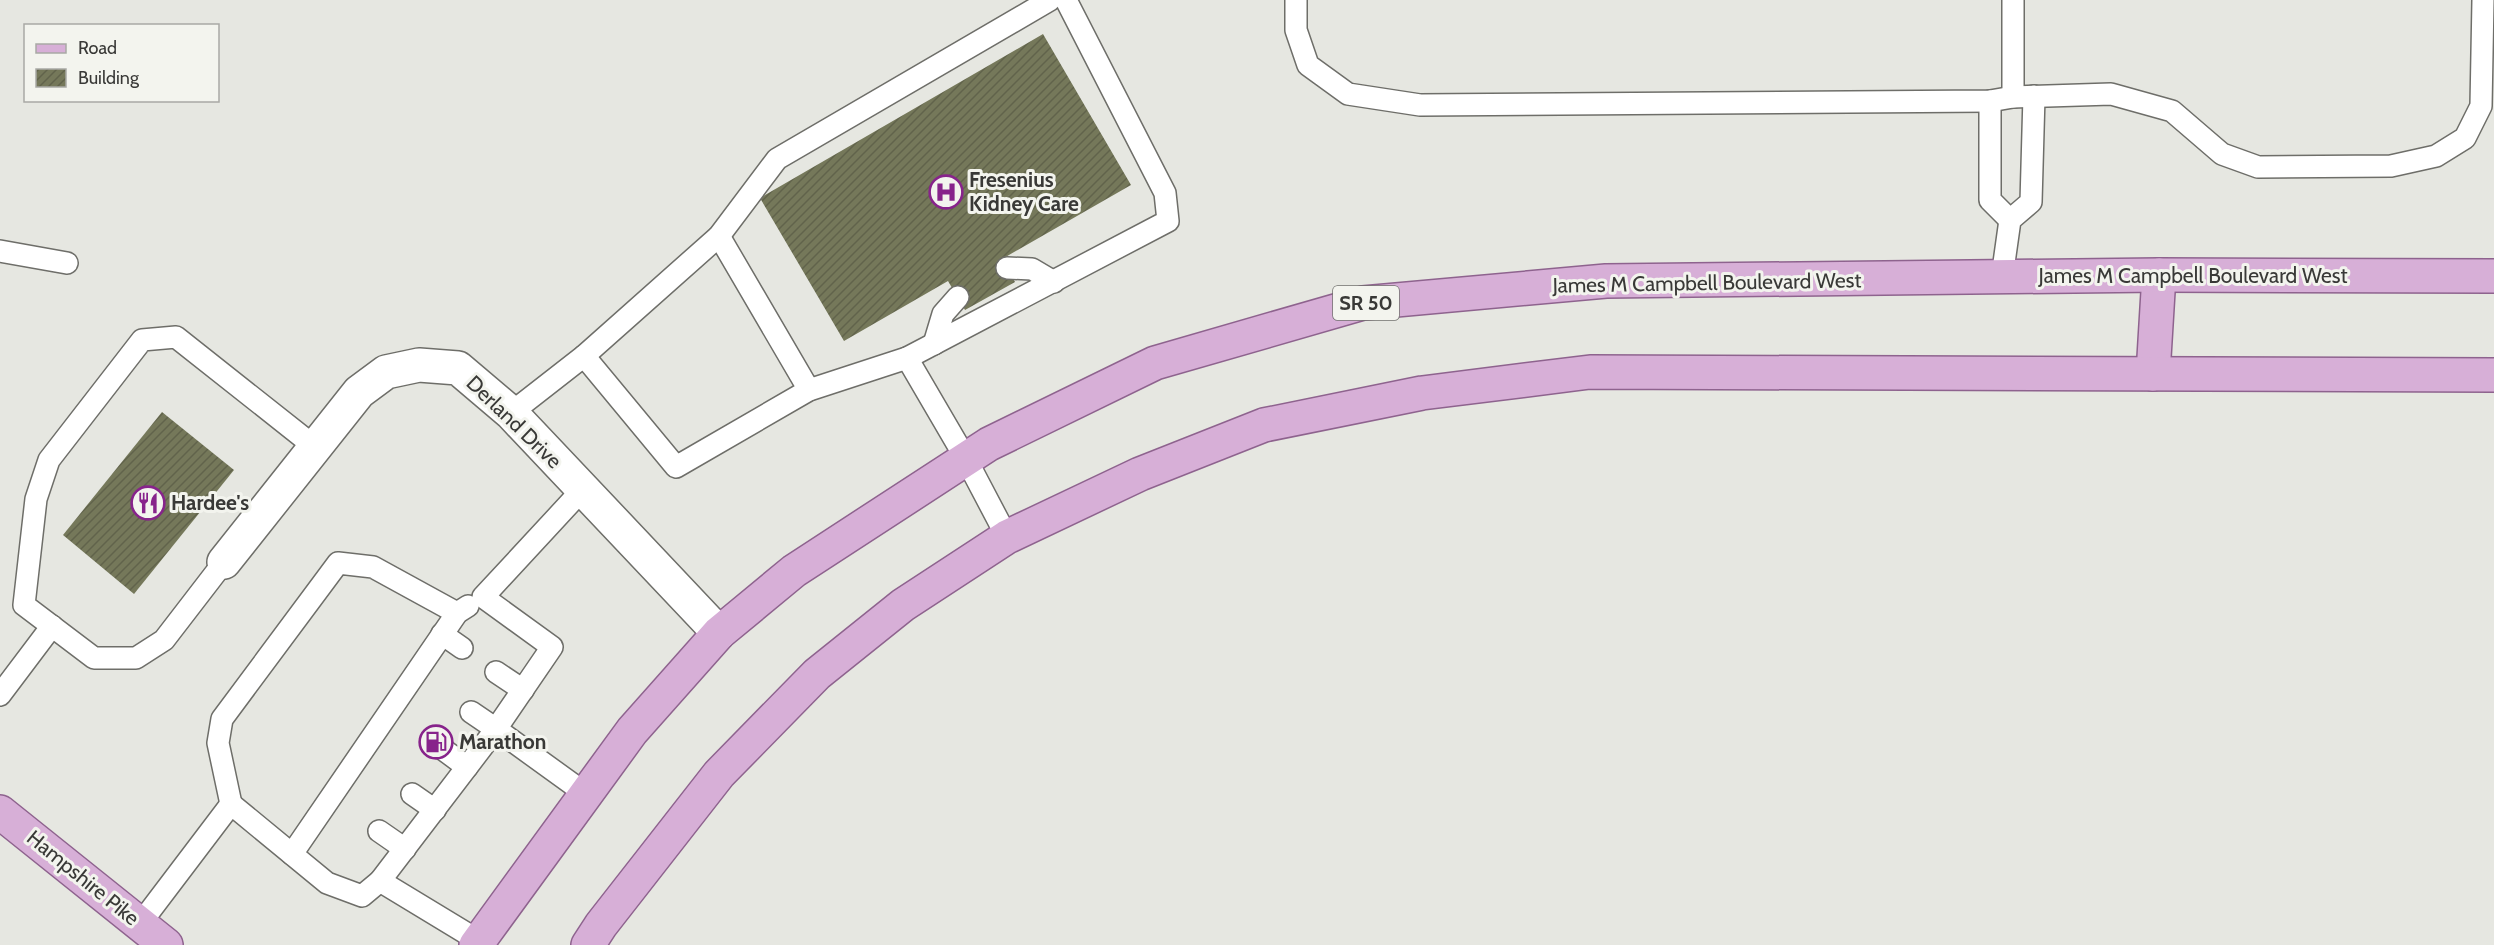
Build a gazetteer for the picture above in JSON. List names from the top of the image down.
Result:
{
  "streets": {
    "main road": ["James M Campbell Boulevard West", "SR 50", "Hampshire Pike"],
    "street": ["Derland Drive"]
  },
  "crossings": [
    ["James M Campbell Boulevard West", "Derland Drive"]
  ],
  "places": {
    "hospital": ["Fresenius Kidney Care"],
    "restaurant": ["Hardee's"],
    "fuel station": ["Marathon"]
  },
  "legend": ["Road", "Building"]
}
